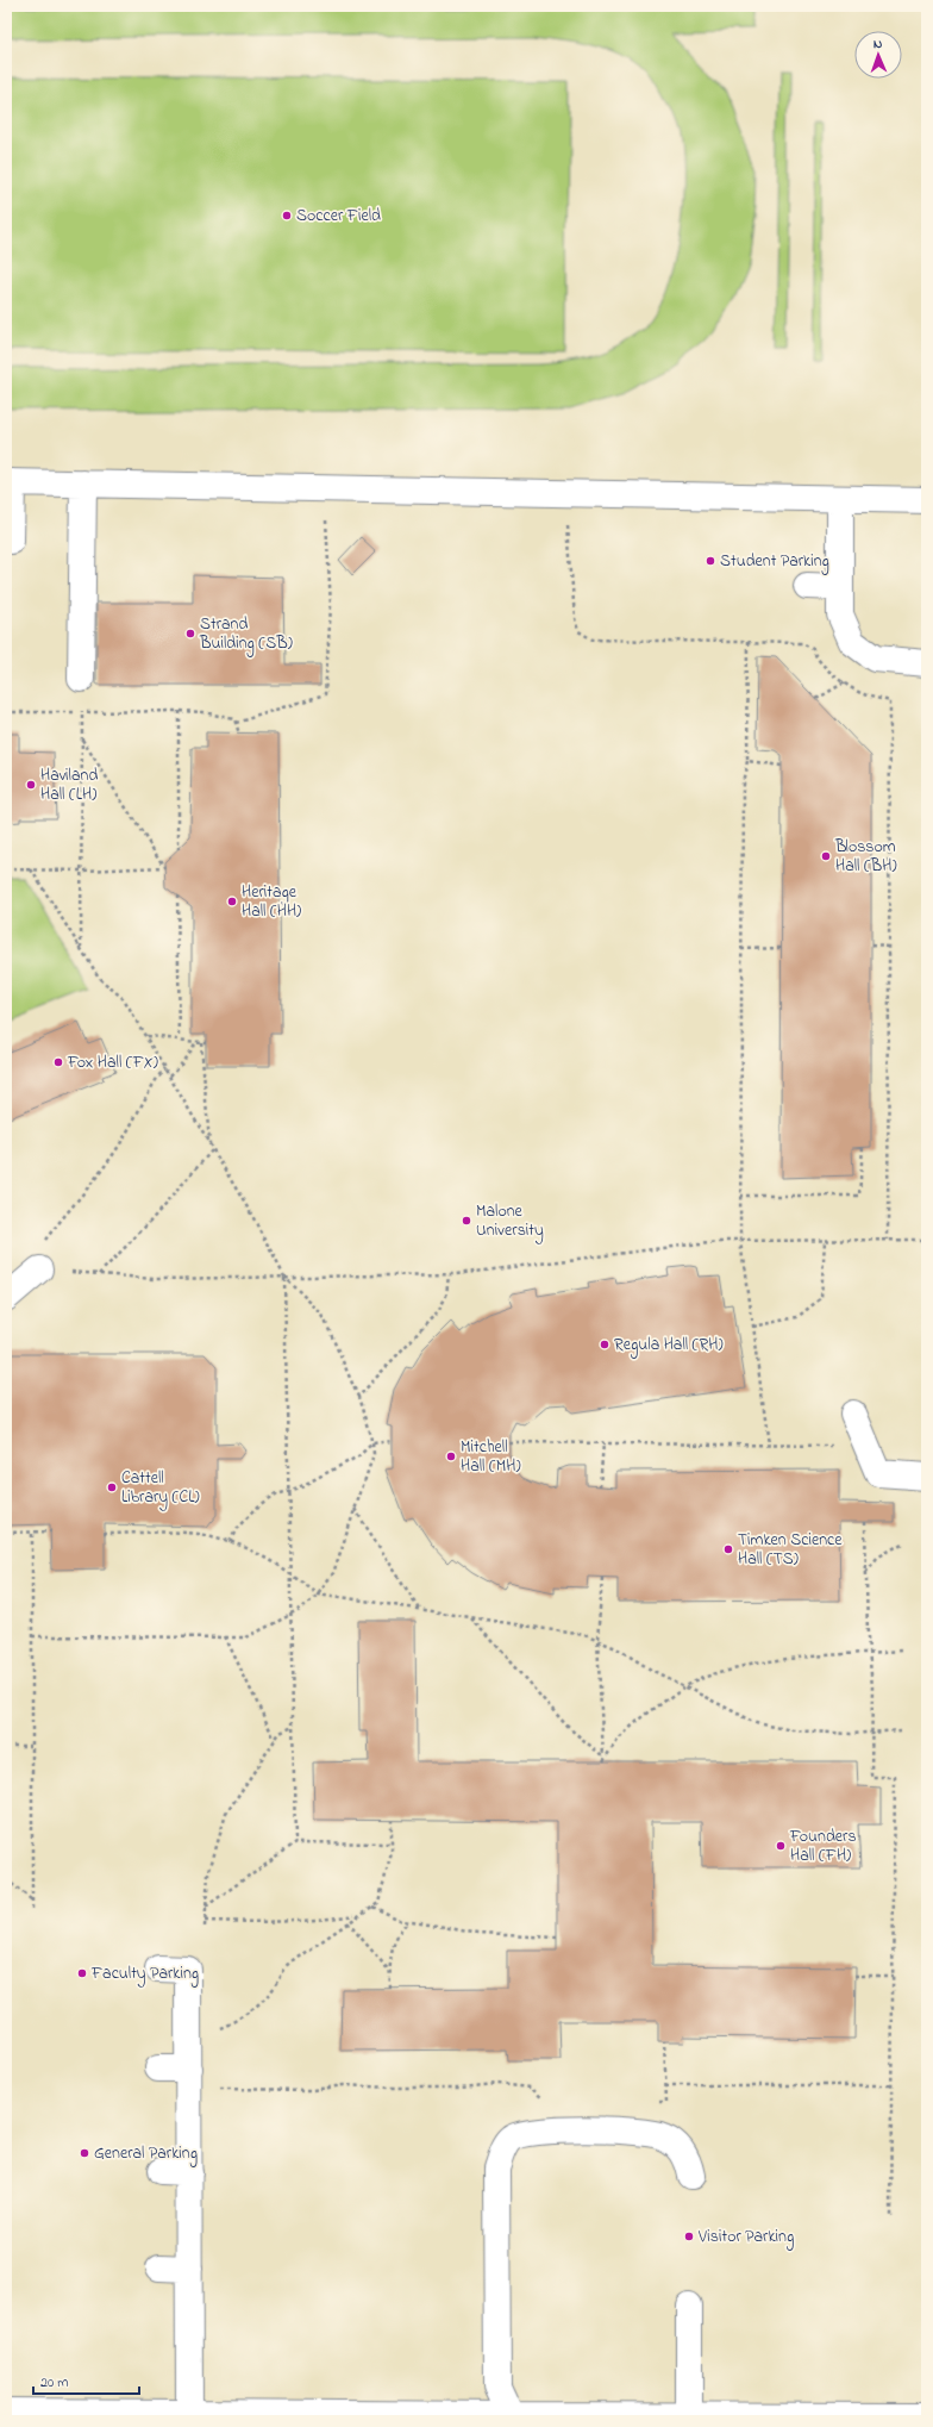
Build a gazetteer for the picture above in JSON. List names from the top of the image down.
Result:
{
  "places": [
    "Soccer Field",
    "Student Parking",
    "Strand Building (SB)",
    "Haviland Hall (LH)",
    "Blossom Hall (BH)",
    "Heritage Hall (HH)",
    "Fox Hall (FX)",
    "Malone University",
    "Regula Hall (RH)",
    "Mitchell Hall (MH)",
    "Cattell Library (CL)",
    "Timken Science Hall (TS)",
    "Founders Hall (FH)",
    "Faculty Parking",
    "General Parking",
    "Visitor Parking"
  ],
  "scale_bar": "20 m",
  "north": "top"
}
